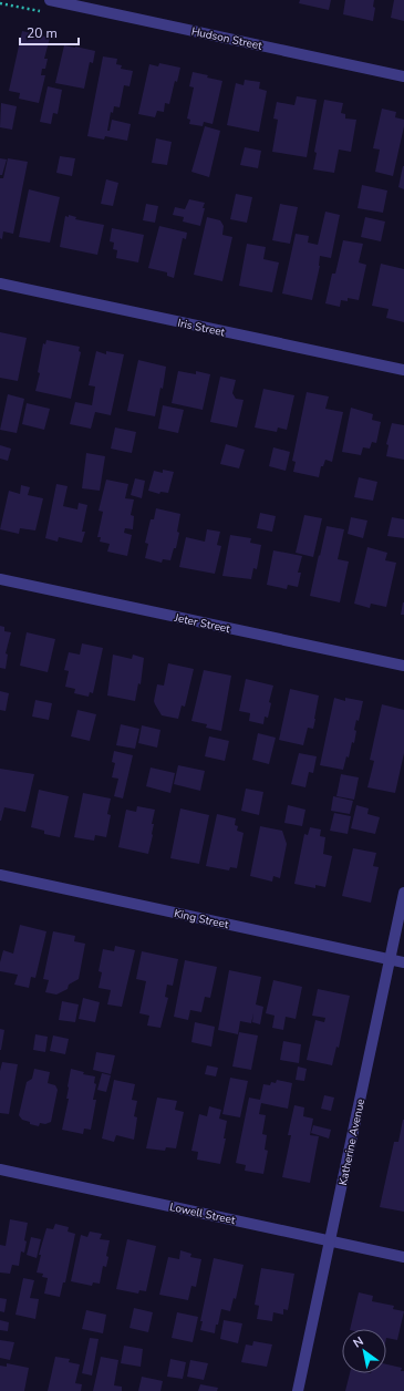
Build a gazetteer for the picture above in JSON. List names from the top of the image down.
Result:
{
  "streets": {
    "street": [
      "Hudson Street",
      "Iris Street",
      "Jeter Street",
      "King Street",
      "Katherine Avenue",
      "Lowell Street"
    ]
  },
  "crossings": [
    ["King Street", "Katherine Avenue"],
    ["Katherine Avenue", "Lowell Street"]
  ],
  "scale_bar": "20 m",
  "north": "top left"
}
